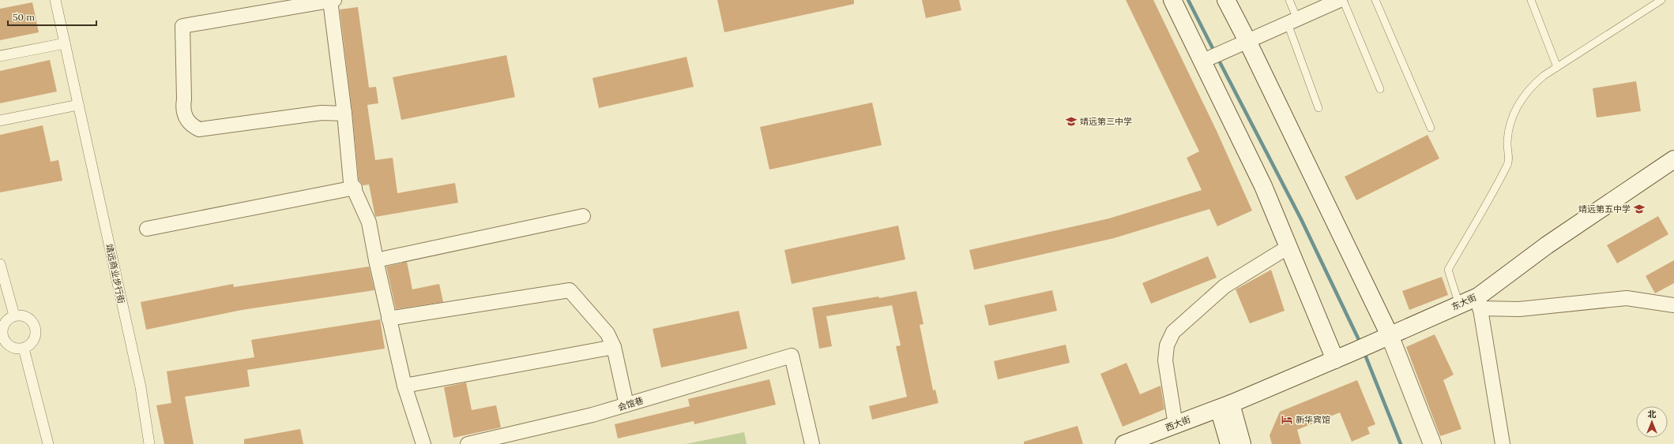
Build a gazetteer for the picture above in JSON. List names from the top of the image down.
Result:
{
  "streets": {
    "main road": ["东大街", "西大街"],
    "street": ["靖远商业步行街", "会馆巷"]
  },
  "crossings": [
    ["东大街", "西大街"]
  ],
  "places": {
    "school or university": ["靖远第三中学", "靖远第五中学"],
    "hotel": ["新华宾馆"]
  },
  "scale_bar": "50 m",
  "north": "top"
}
